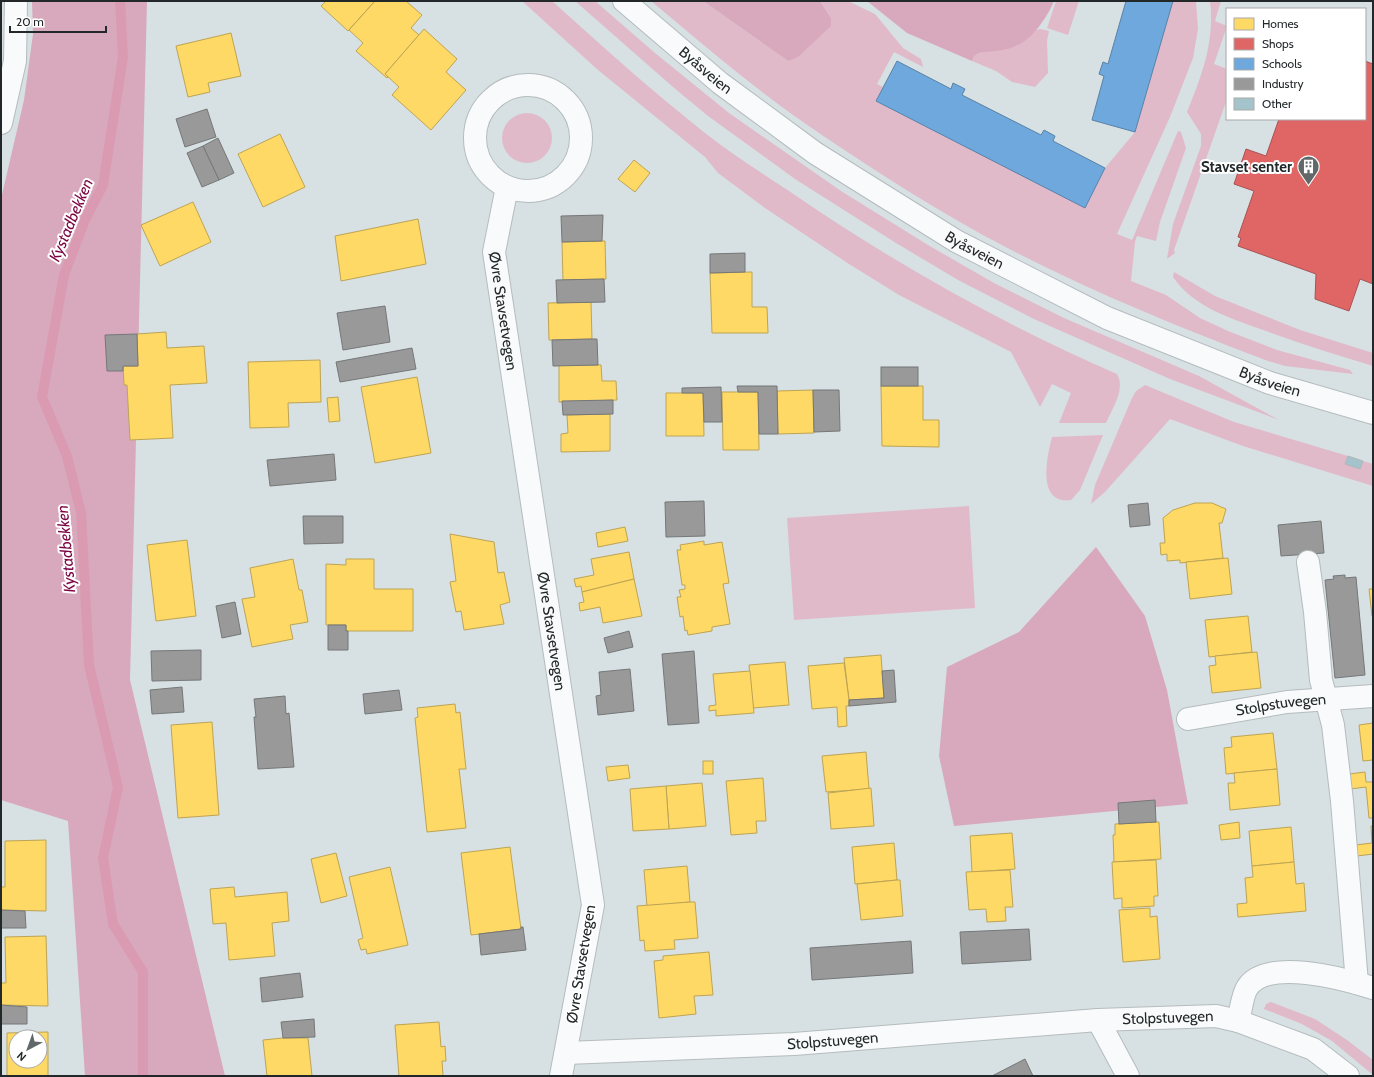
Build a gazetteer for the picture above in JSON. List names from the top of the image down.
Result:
{
  "streets": {
    "street": ["Byåsveien", "Øvre Stavsetvegen", "Stolpstuvegen"]
  },
  "crossings": [
    ["Øvre Stavsetvegen", "Stolpstuvegen"]
  ],
  "water": ["Kystadbekken"],
  "places": {
    "building": ["Stavset senter"]
  },
  "legend": [
    "Homes",
    "Shops",
    "Schools",
    "Industry",
    "Other"
  ],
  "scale_bar": "20 m",
  "north": "bottom left"
}
